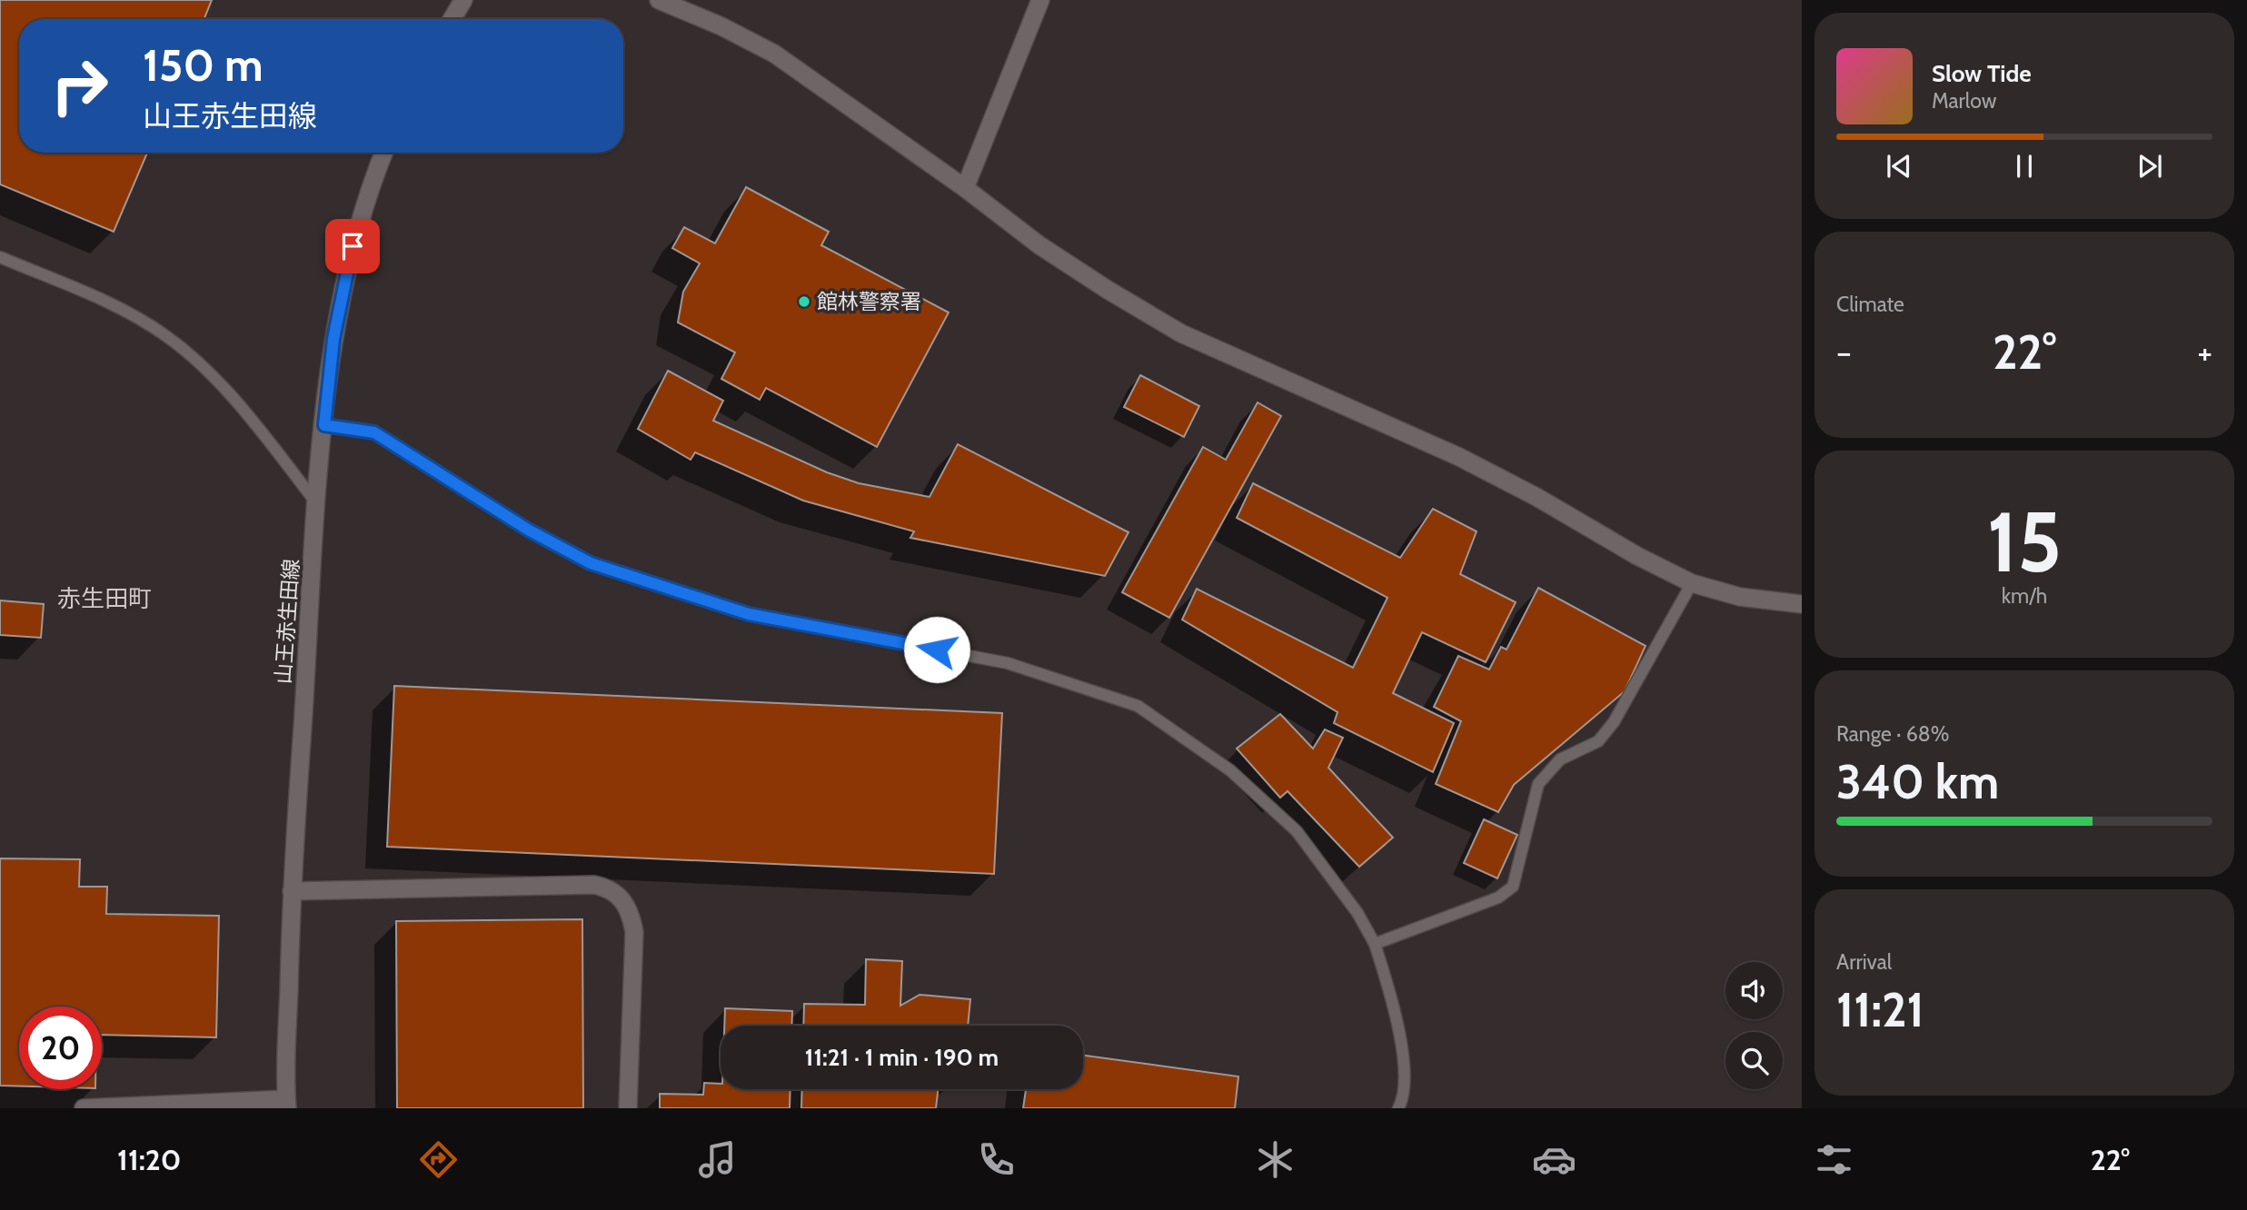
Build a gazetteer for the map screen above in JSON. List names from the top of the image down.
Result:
{
  "streets": {
    "street": ["山王赤生田線"]
  },
  "districts": ["赤生田町"],
  "places": ["館林警察署"],
  "page": {
    "turn": ["150 m", "山王赤生田線"],
    "song": ["Slow Tide", "Marlow"],
    "tile": [
      "Climate",
      ["15", "km/h"],
      ["Range · 68%", "340 km"],
      ["Arrival", "11:21"]
    ],
    "heat": ["−", "22°", "+"],
    "limit": "20",
    "trip": "11:21 · 1 min · 190 m",
    "tabs": ["11:20", "22°"]
  }
}
